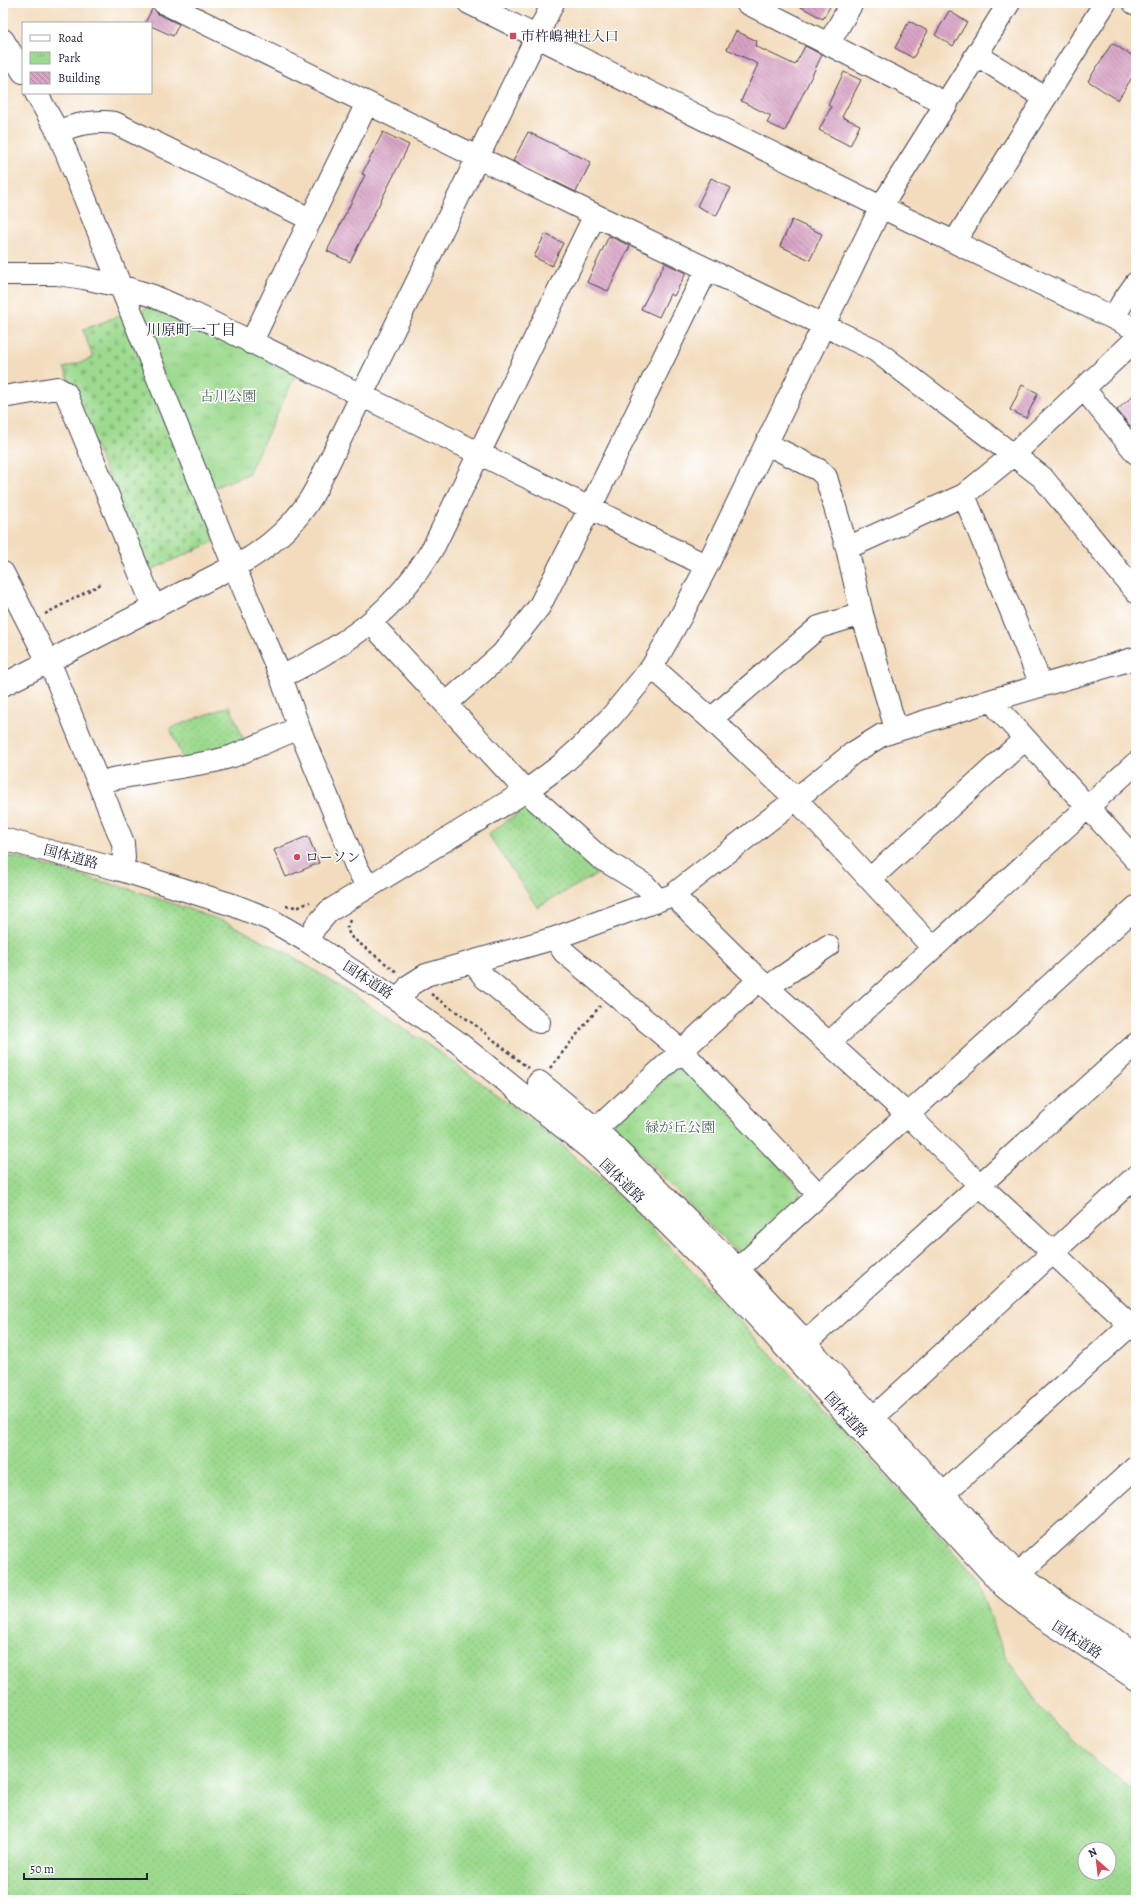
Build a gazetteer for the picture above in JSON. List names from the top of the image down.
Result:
{
  "streets": {
    "street": ["国体道路"]
  },
  "districts": ["川原町一丁目"],
  "parks": ["古川公園", "緑が丘公園"],
  "places": {
    "transit": ["市杵嶋神社入口"],
    "other": ["ローソン"]
  },
  "legend": ["Road", "Park", "Building"],
  "scale_bar": "50 m",
  "north": "top left"
}
